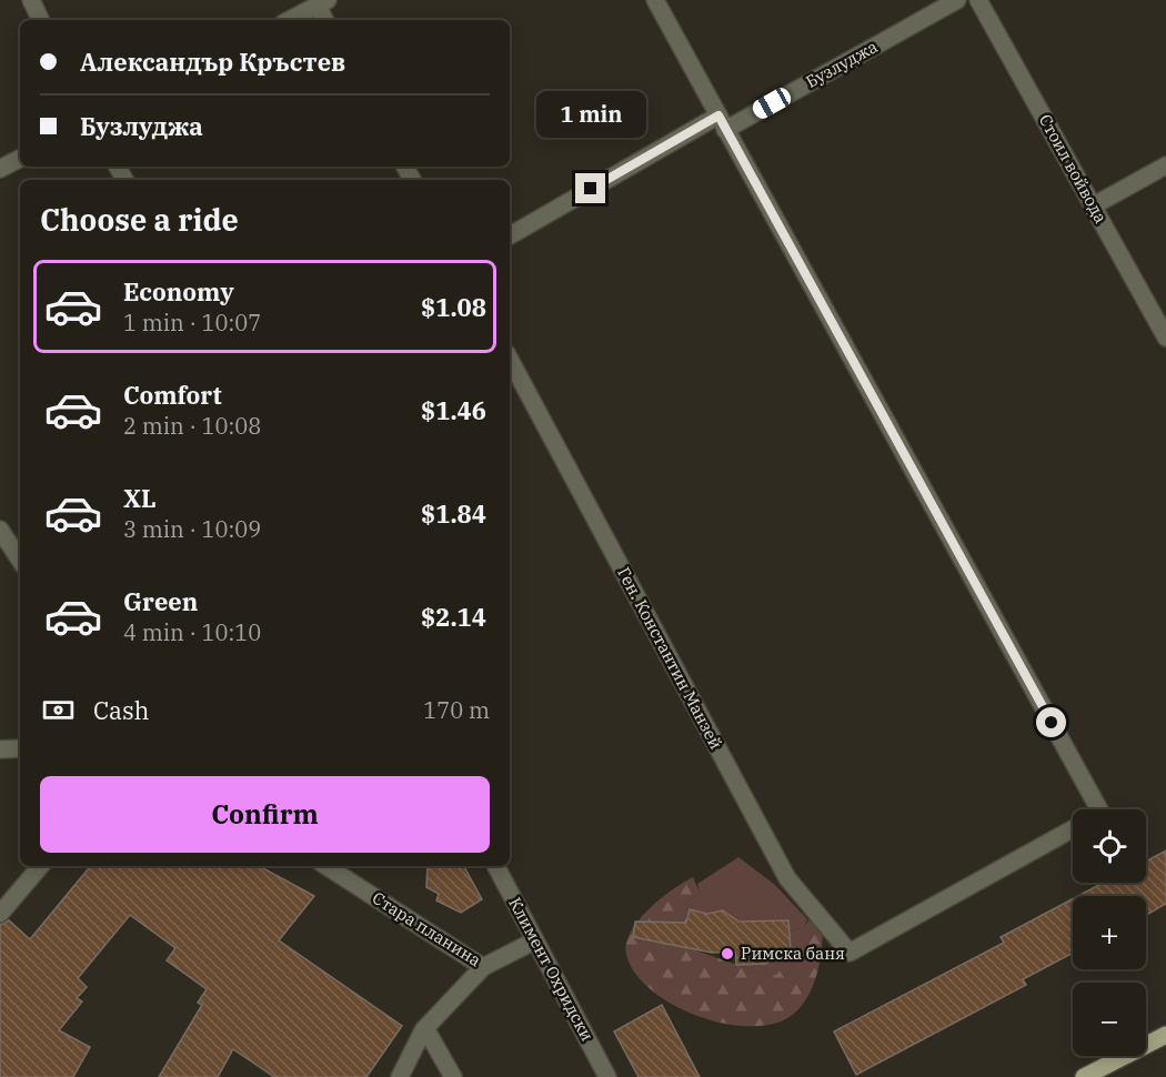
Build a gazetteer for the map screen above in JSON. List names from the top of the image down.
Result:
{
  "streets": {
    "street": [
      "Бузлуджа",
      "Стоил войвода",
      "Ген. Константин Манзей",
      "Стара планина",
      "Климент Охридски"
    ]
  },
  "crossings": [
    ["Стара планина", "Климент Охридски"]
  ],
  "places": ["Римска баня"],
  "page": {
    "banner": ["Александър Кръстев", "Бузлуджа"],
    "bubble": "1 min",
    "heading": "Choose a ride",
    "list": [
      {
        "name": "Economy",
        "note": "1 min · 10:07",
        "value": "$1.08"
      },
      {
        "name": "Comfort",
        "note": "2 min · 10:08",
        "value": "$1.46"
      },
      {
        "name": "XL",
        "note": "3 min · 10:09",
        "value": "$1.84"
      },
      {
        "name": "Green",
        "note": "4 min · 10:10",
        "value": "$2.14"
      }
    ],
    "pay": ["Cash", "170 m"],
    "buttons": "Confirm",
    "map_buttons": ["+", "−"]
  }
}
